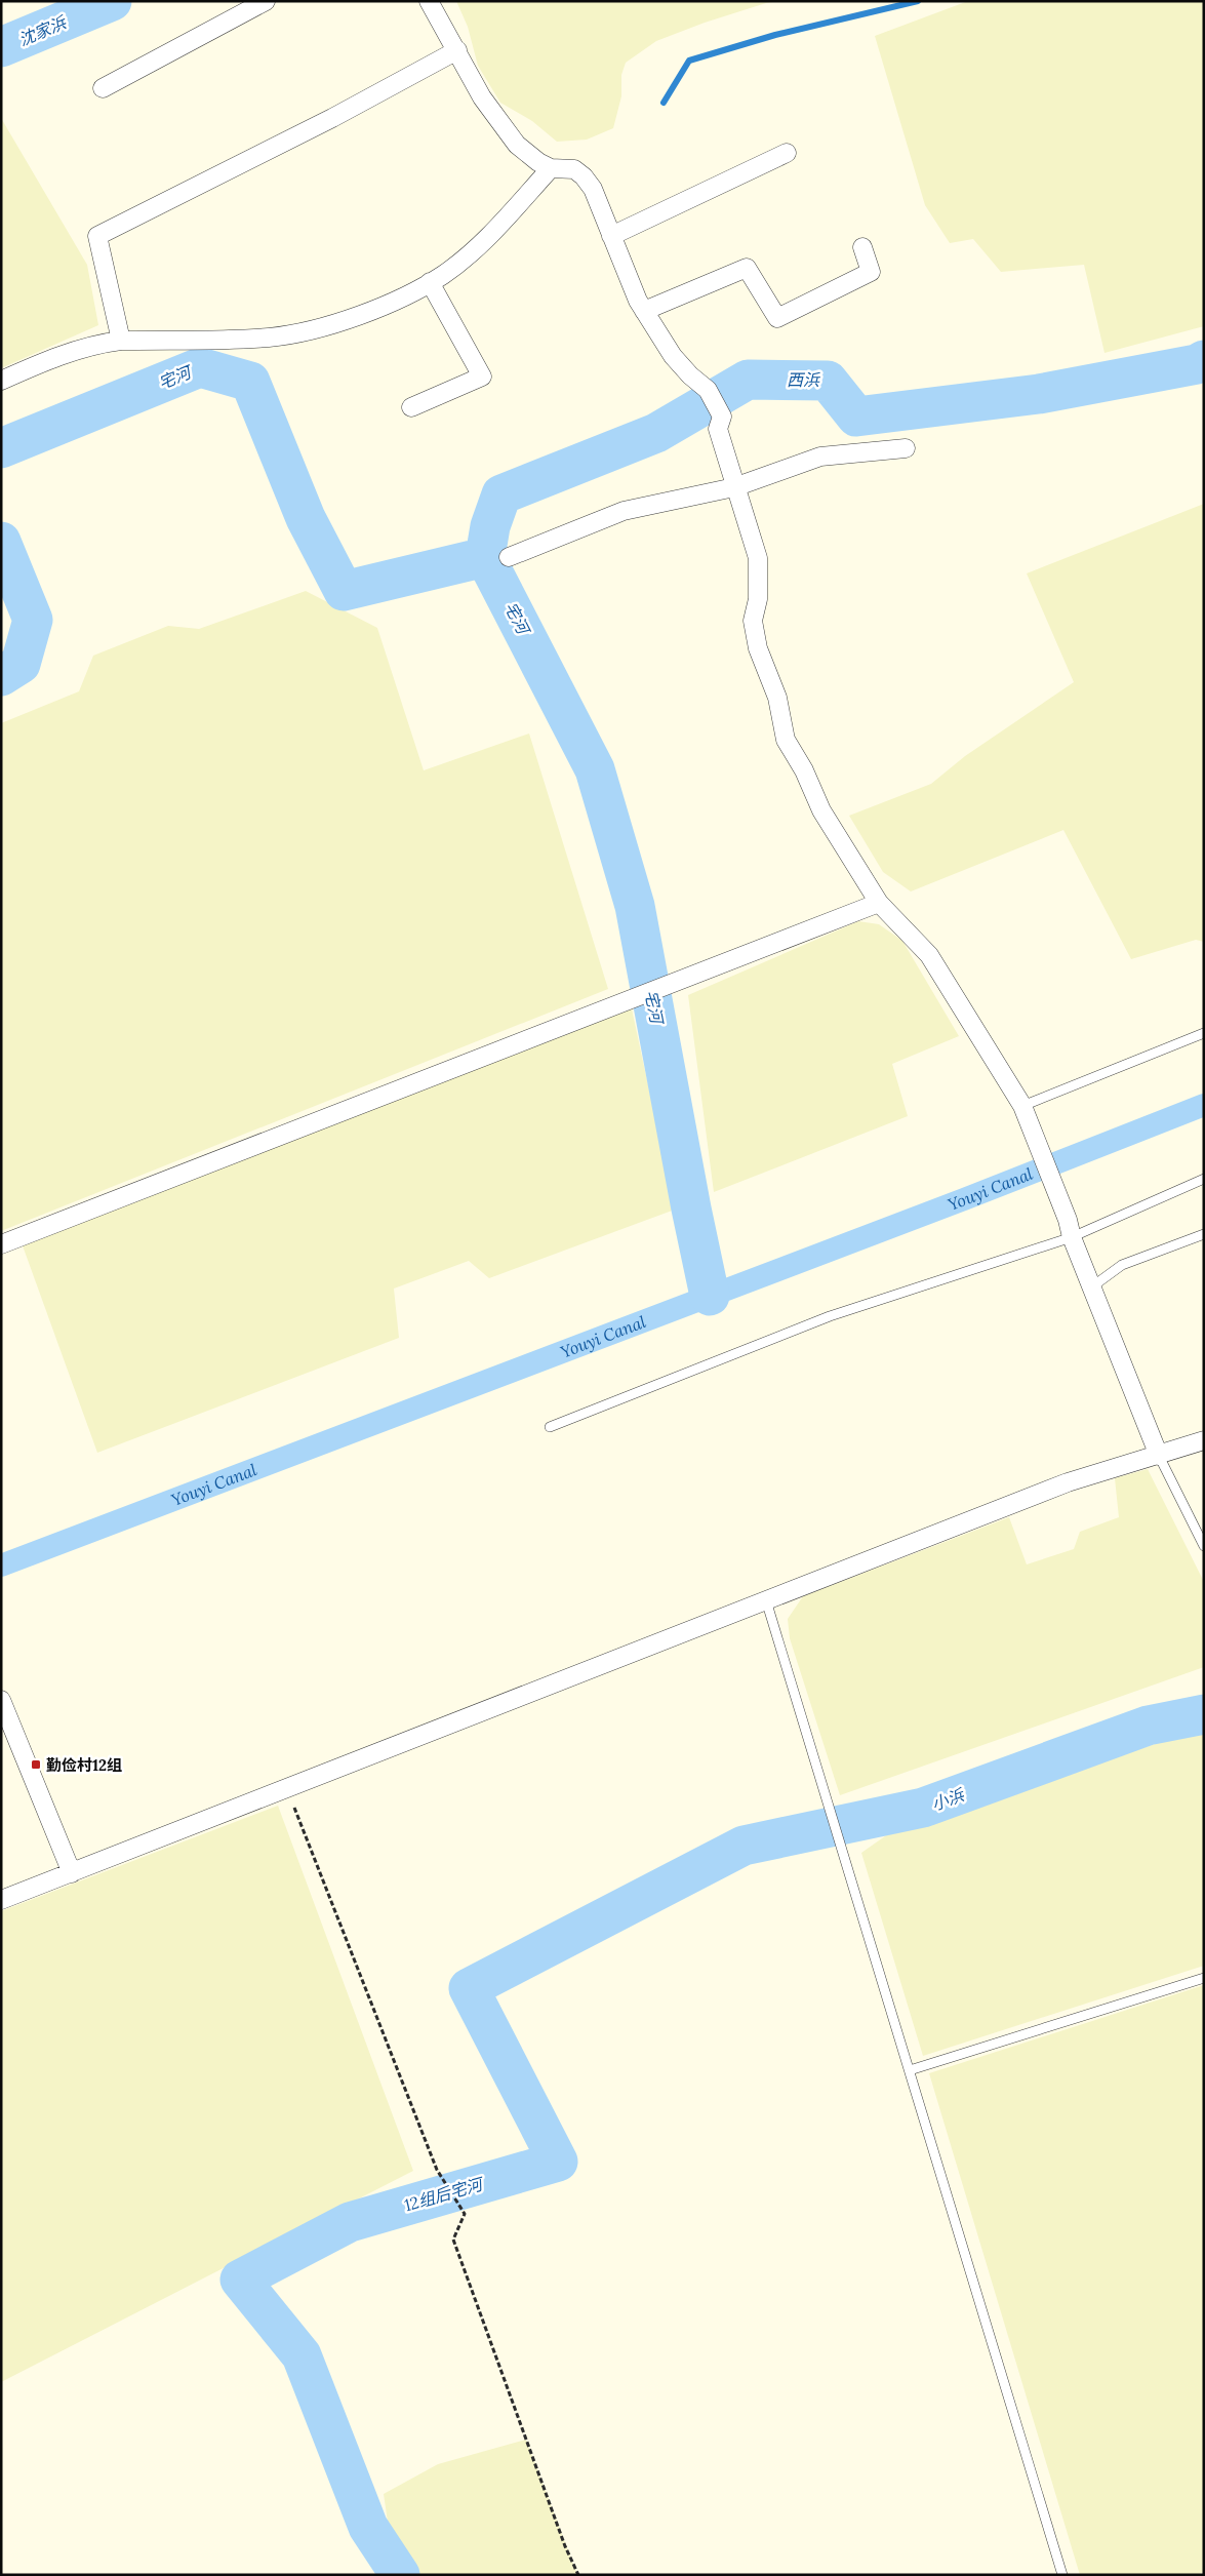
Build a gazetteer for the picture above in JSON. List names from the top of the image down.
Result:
{
  "water": [
    "沈家浜",
    "宅河",
    "西浜",
    "Youyi Canal",
    "小浜",
    "12组后宅河"
  ],
  "places": {
    "transit": ["勤俭村12组"]
  }
}
